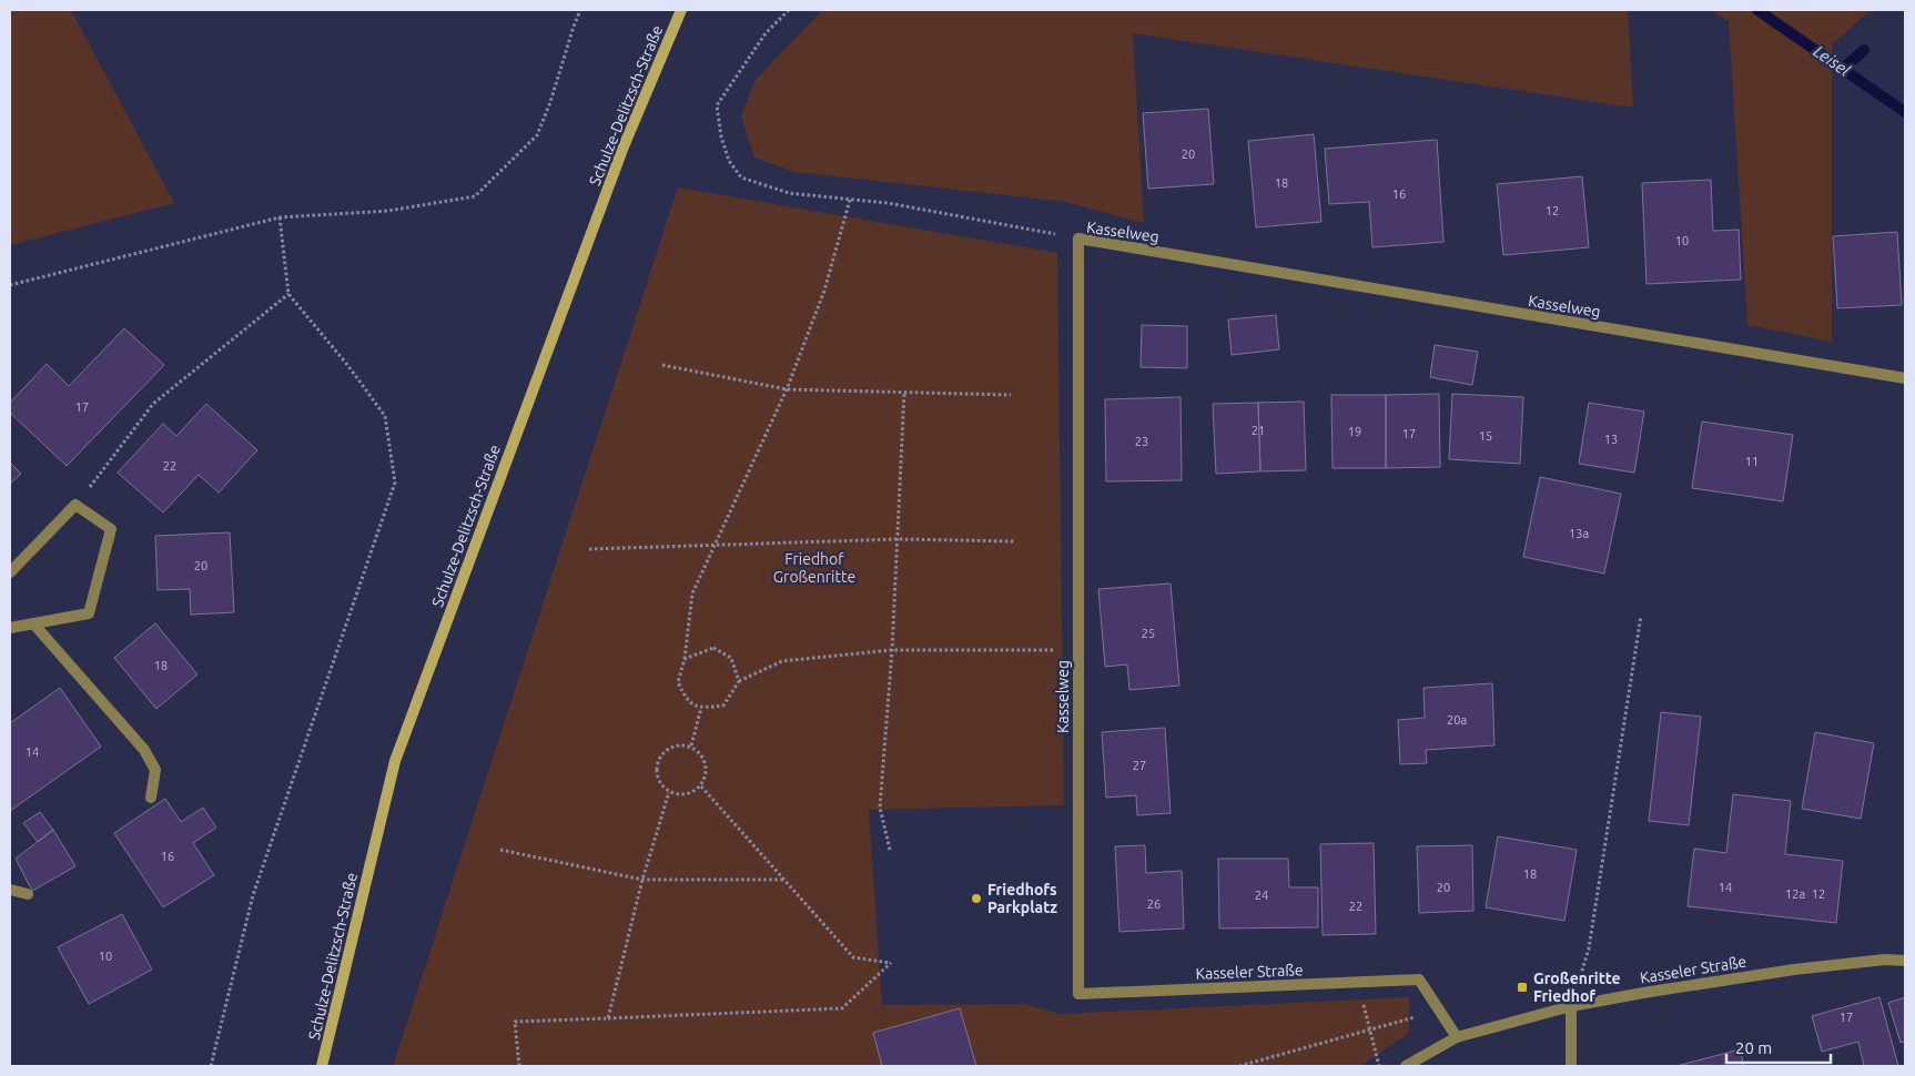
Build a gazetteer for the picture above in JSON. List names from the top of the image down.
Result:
{
  "streets": {
    "main road": ["Schulze-Delitzsch-Straße"],
    "street": ["Kasselweg", "Kasseler Straße"]
  },
  "crossings": [
    ["Kasselweg", "Kasseler Straße"]
  ],
  "water": ["Leisel"],
  "parks": ["Friedhof Großenritte"],
  "places": {
    "other": ["Friedhofs Parkplatz"],
    "transit": ["Großenritte Friedhof"]
  },
  "house_numbers": [
    "20",
    "18",
    "16",
    "12",
    "10",
    "17",
    "21",
    "19",
    "17",
    "15",
    "13",
    "23",
    "11",
    "22",
    "13a",
    "20",
    "25",
    "18",
    "20a",
    "14",
    "27",
    "16",
    "18",
    "20",
    "14",
    "12a",
    "12",
    "24",
    "26",
    "22",
    "10",
    "17"
  ],
  "scale_bar": "20 m"
}
